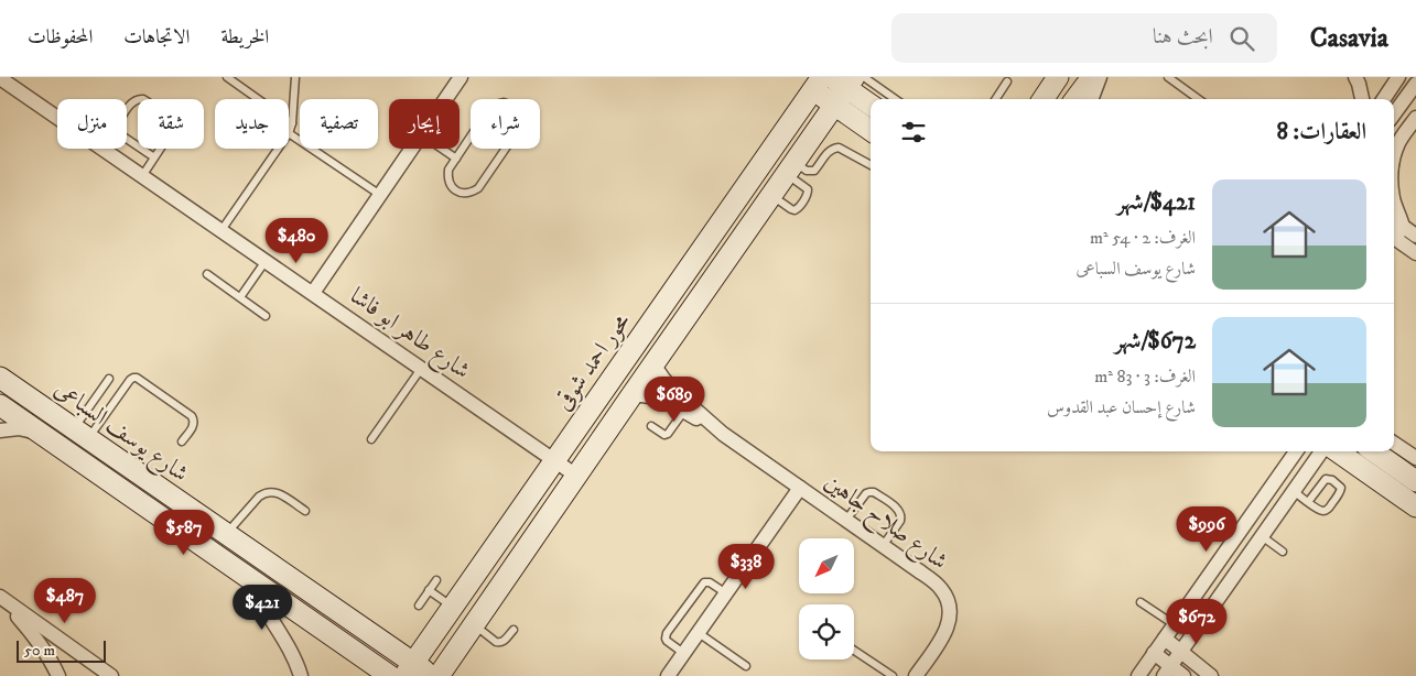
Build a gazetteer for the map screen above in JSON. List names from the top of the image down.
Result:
{
  "streets": {
    "street": [
      "شارع طاهر ابو فاشا",
      "محور احمد شوقى",
      "شارع يوسف السباعى",
      "شارع صلاح جاهين"
    ]
  },
  "crossings": [
    ["شارع طاهر ابو فاشا", "محور احمد شوقى"],
    ["محور احمد شوقى", "شارع يوسف السباعى"]
  ],
  "scale_bar": "50 m",
  "north": "bottom left",
  "page": {
    "header": "Casavia",
    "search": "ابحث هنا",
    "nav": ["الخريطة", "الاتجاهات", "المحفوظات"],
    "chip": [
      "شراء",
      "إيجار",
      "تصفية",
      "جديد",
      "شقة",
      "منزل"
    ],
    "heading": "العقارات: 8",
    "list": [
      {
        "name": "$421/شهر",
        "note": "الغرف: 2 · 54 m² · شارع يوسف السباعى"
      },
      {
        "name": "$672/شهر",
        "note": "الغرف: 3 · 83 m² · شارع إحسان عبد القدوس"
      }
    ],
    "price": [
      "$480",
      "$689",
      "$996",
      "$587",
      "$338",
      "$487",
      "$421",
      "$672"
    ],
    "scale": "50 m"
  }
}
